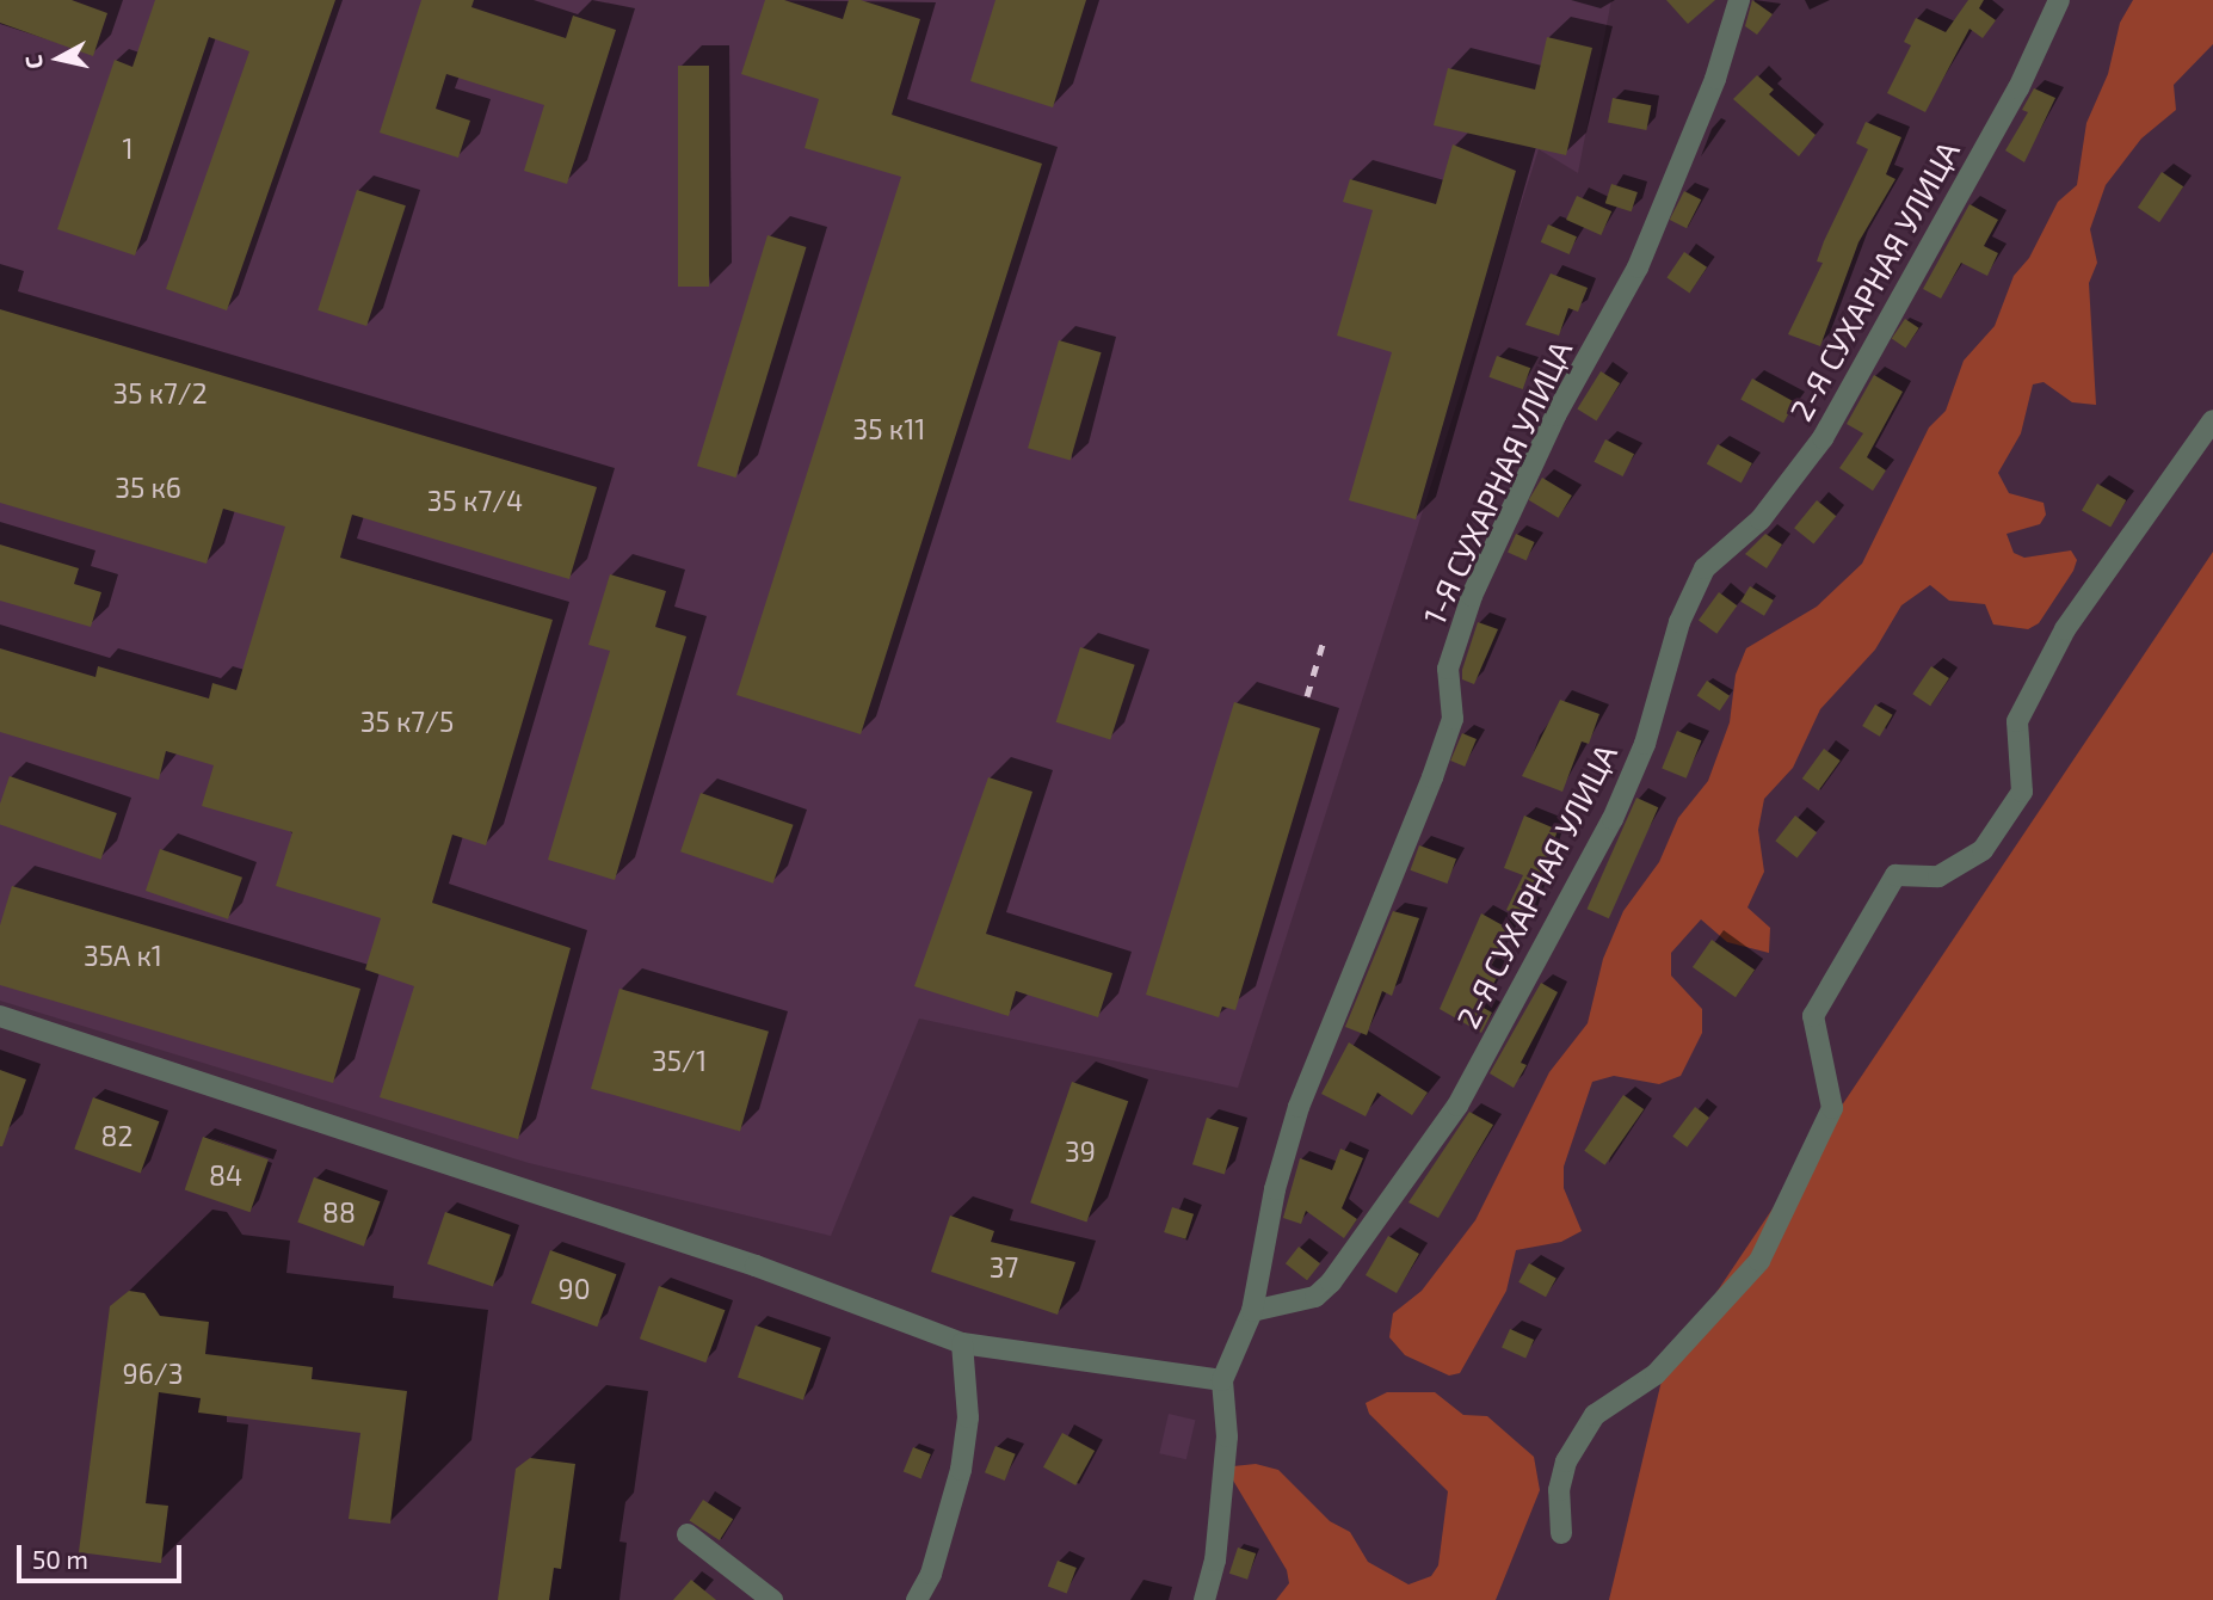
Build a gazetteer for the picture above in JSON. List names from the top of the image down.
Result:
{
  "streets": {
    "street": ["2-Я СУХАРНАЯ УЛИЦА", "1-Я СУХАРНАЯ УЛИЦА"]
  },
  "crossings": [
    ["2-Я СУХАРНАЯ УЛИЦА", "1-Я СУХАРНАЯ УЛИЦА"]
  ],
  "house_numbers": [
    "1",
    "35 к7/2",
    "35 к11",
    "35 к6",
    "35 к7/4",
    "35 к7/5",
    "35А к1",
    "35/1",
    "82",
    "39",
    "84",
    "88",
    "37",
    "90",
    "96/3"
  ],
  "scale_bar": "50 m",
  "north": "left"
}
